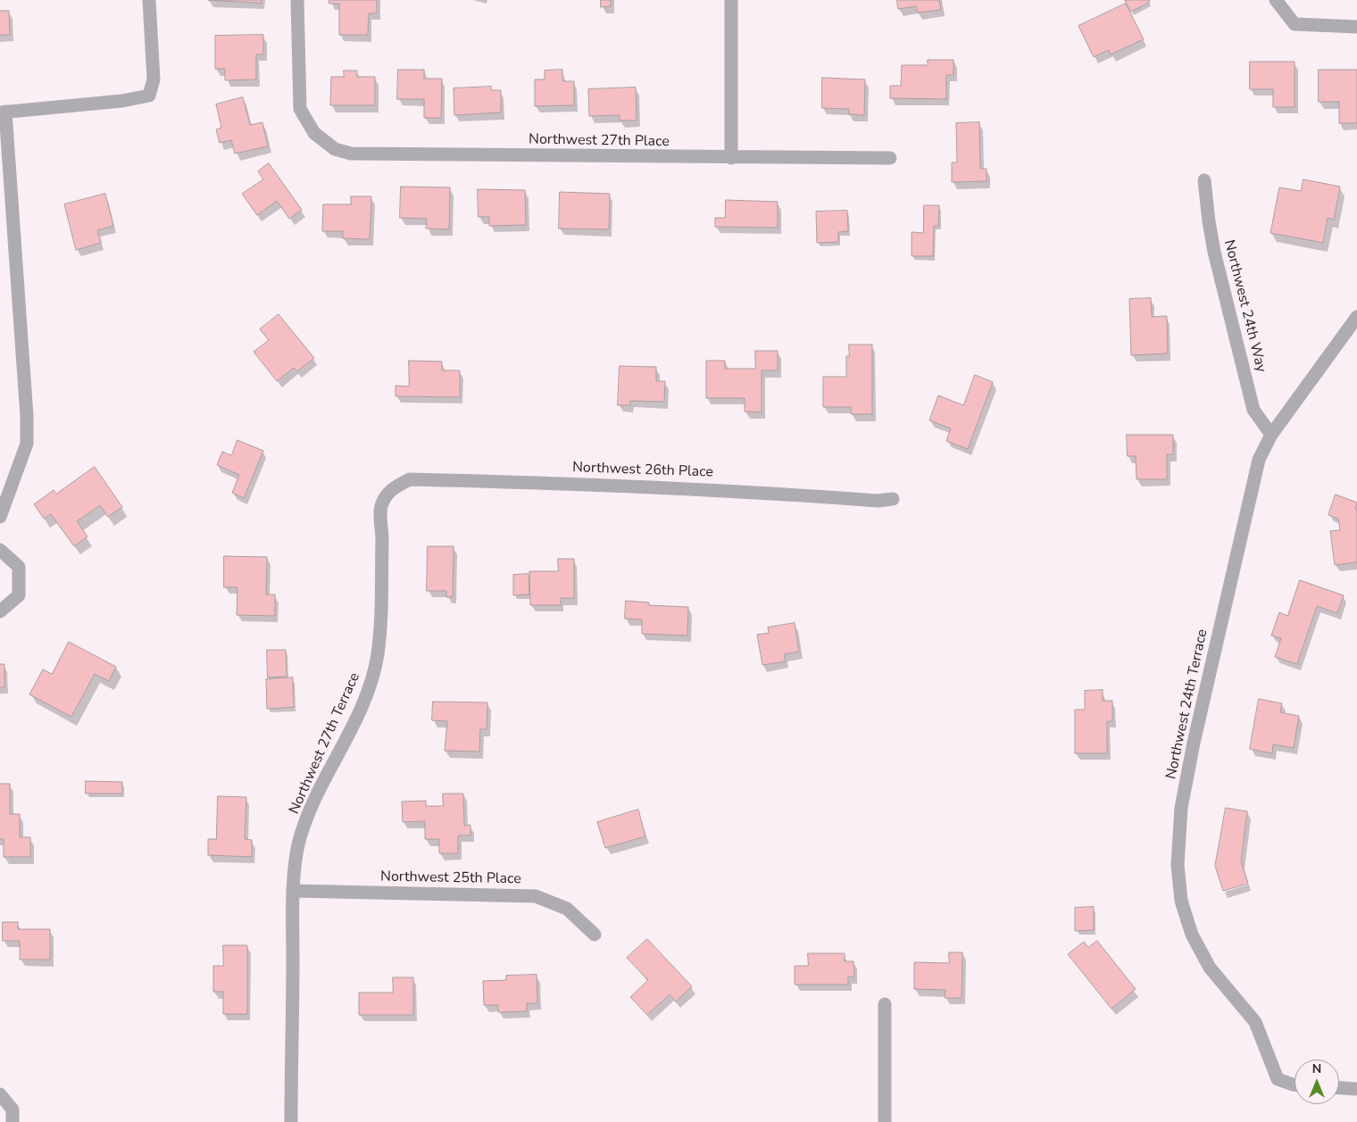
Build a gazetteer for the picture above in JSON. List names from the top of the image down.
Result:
{
  "streets": {
    "street": [
      "Northwest 27th Place",
      "Northwest 24th Way",
      "Northwest 26th Place",
      "Northwest 24th Terrace",
      "Northwest 27th Terrace",
      "Northwest 25th Place"
    ]
  },
  "crossings": [
    ["Northwest 24th Way", "Northwest 24th Terrace"],
    ["Northwest 26th Place", "Northwest 27th Terrace"],
    ["Northwest 27th Terrace", "Northwest 25th Place"]
  ],
  "north": "top"
}
